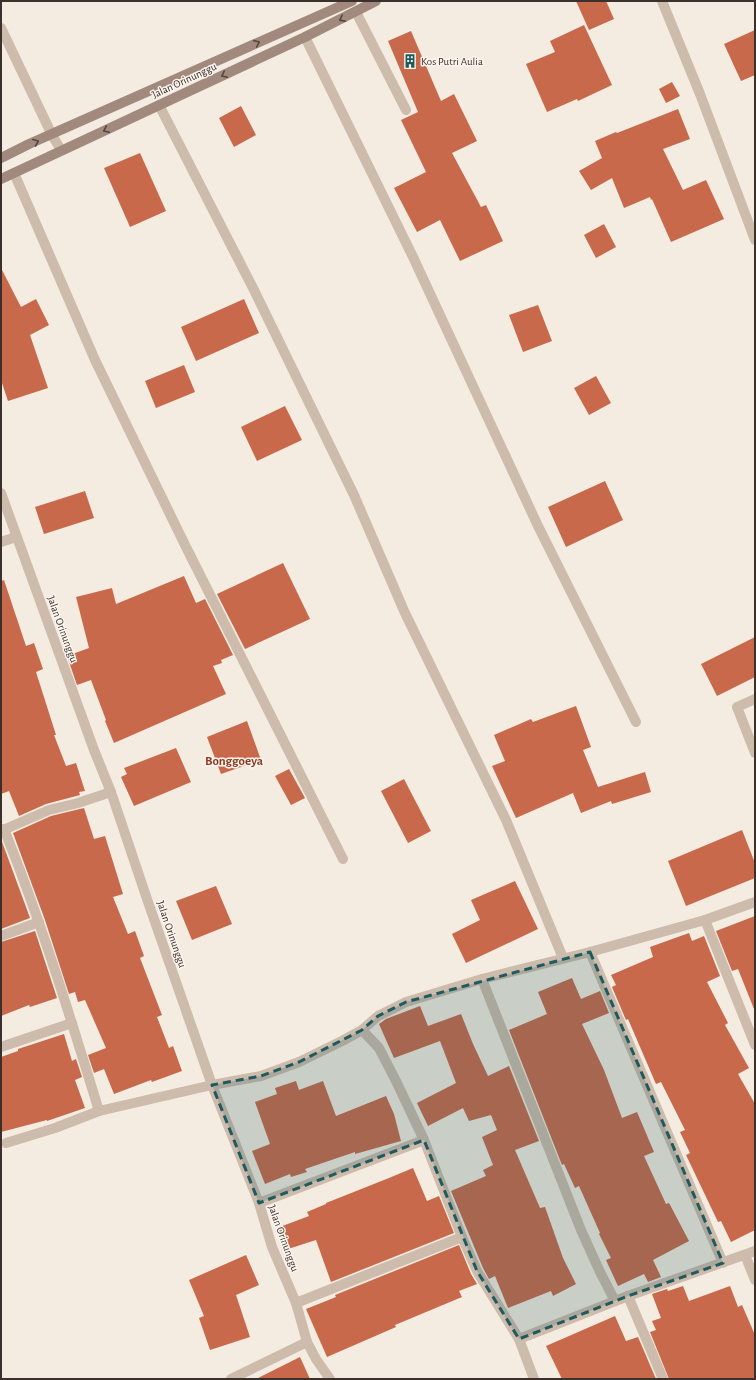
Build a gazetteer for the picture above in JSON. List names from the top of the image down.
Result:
{
  "streets": {
    "street": ["Jalan Orinunggu"]
  },
  "districts": ["Bonggoeya"],
  "places": {
    "building": ["Kos Putri Aulia"]
  }
}
